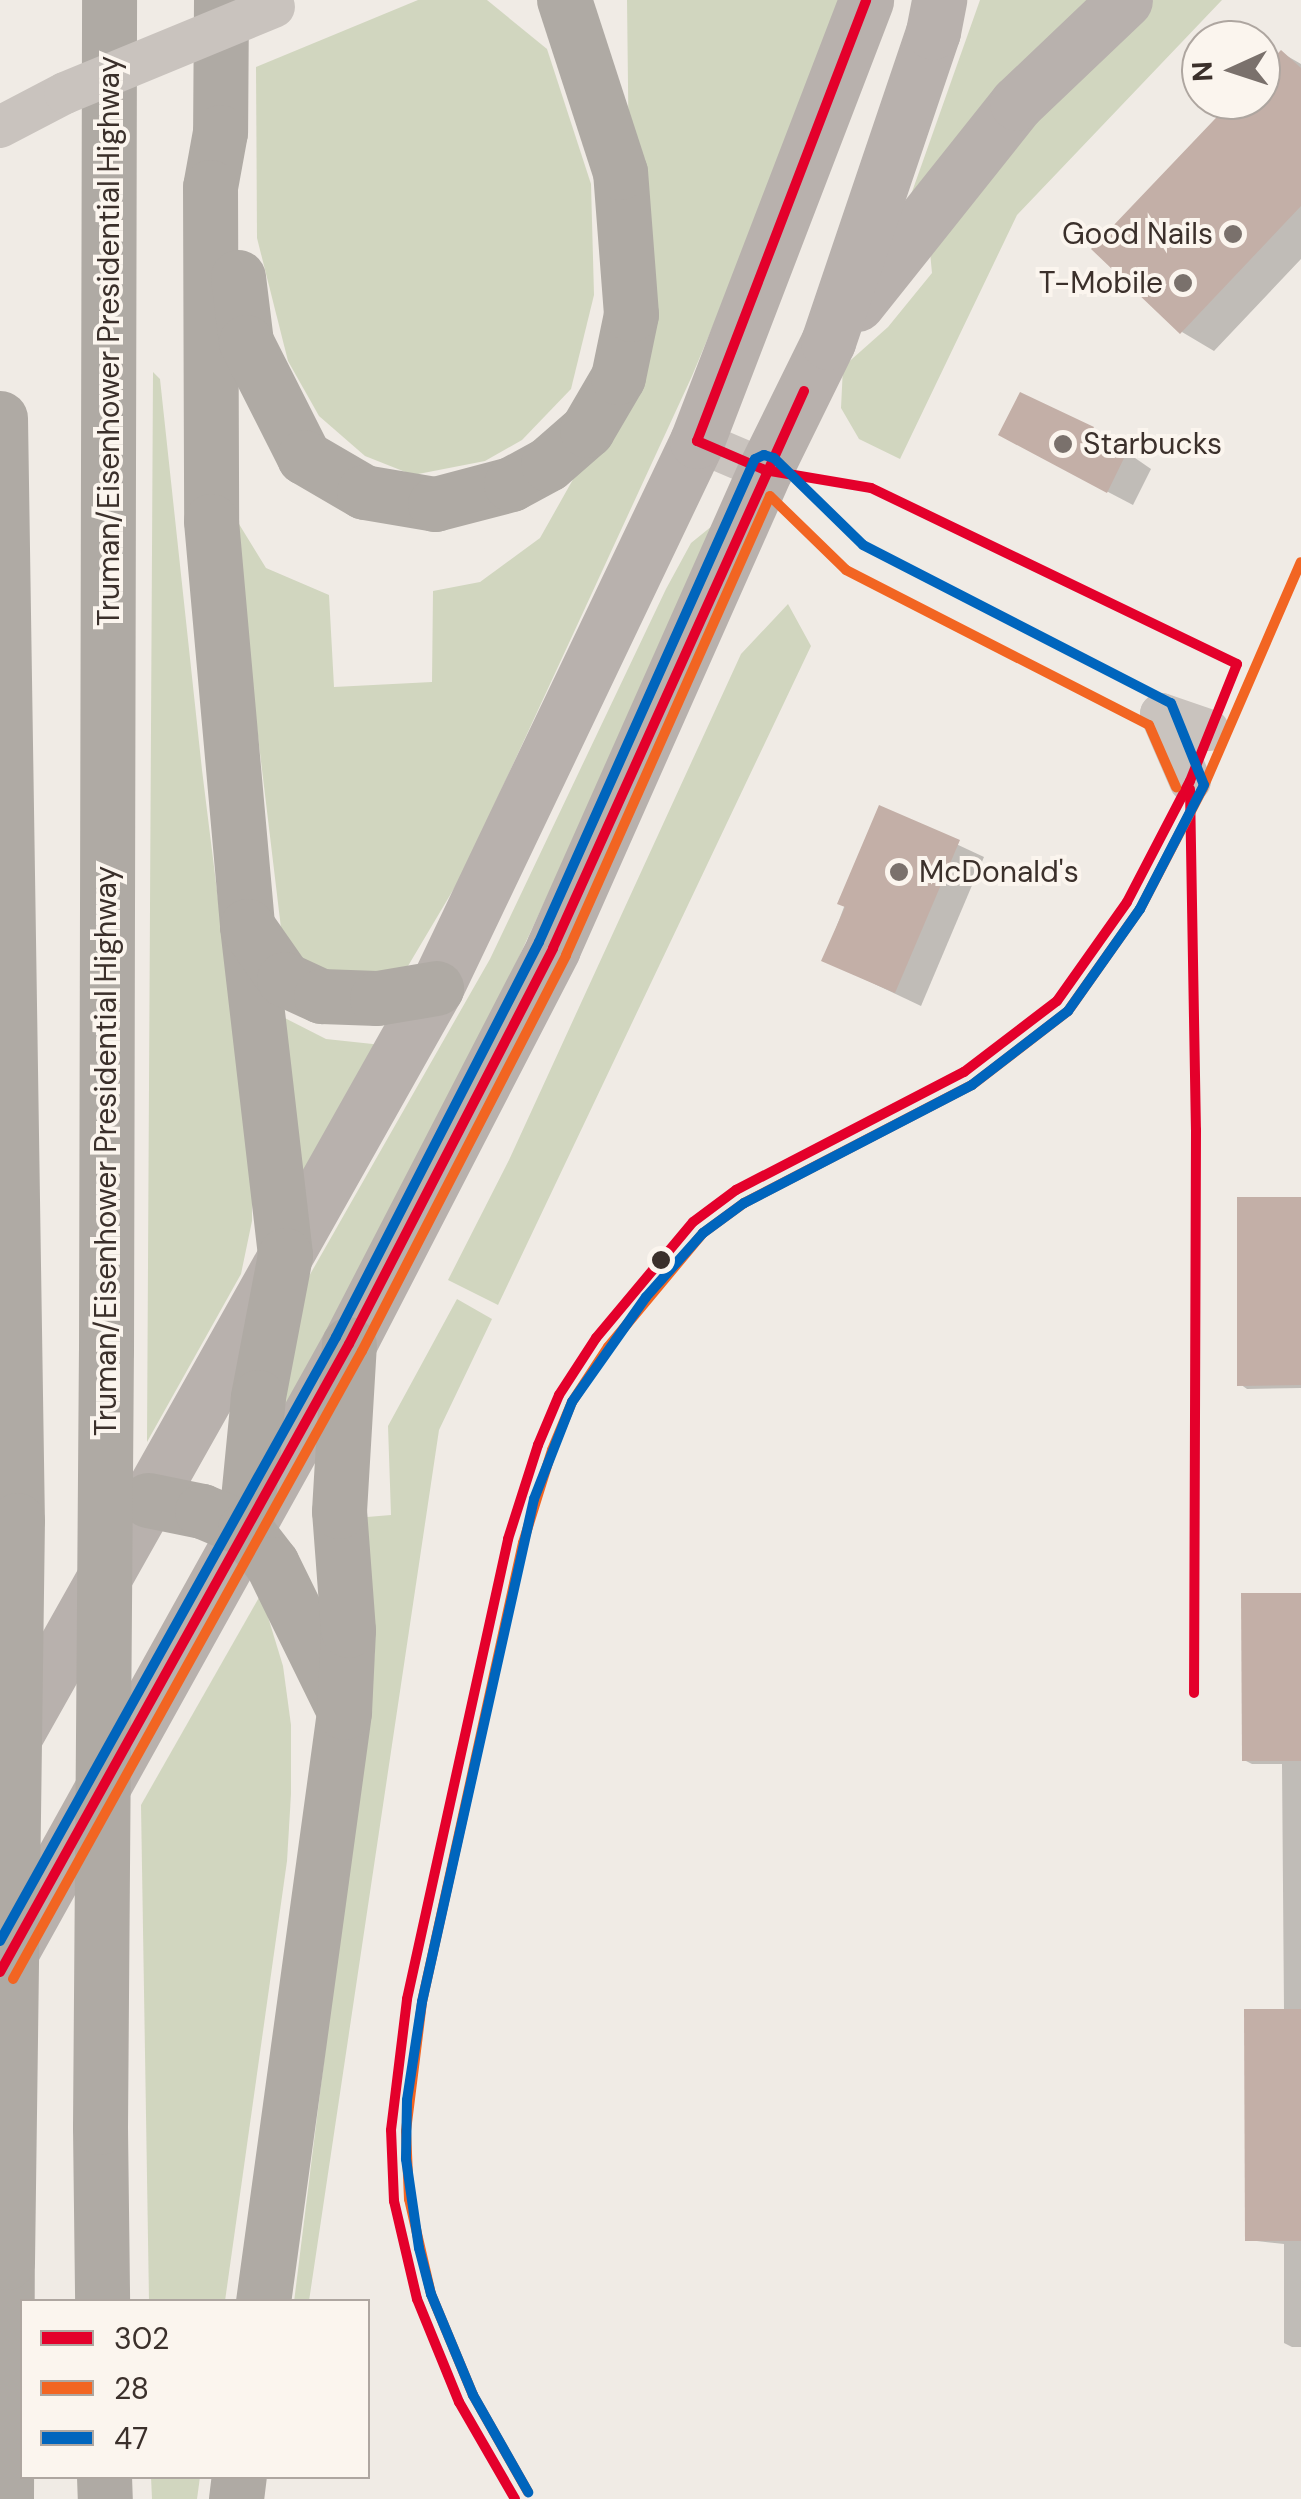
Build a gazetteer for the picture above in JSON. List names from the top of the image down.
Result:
{
  "streets": {
    "highway": ["Truman/Eisenhower Presidential Highway"]
  },
  "places": [
    "Good Nails",
    "T-Mobile",
    "Starbucks",
    "McDonald's"
  ],
  "lines": ["transit line 302", "transit line 47", "transit line 28"],
  "legend": ["302", "28", "47"],
  "north": "left"
}
